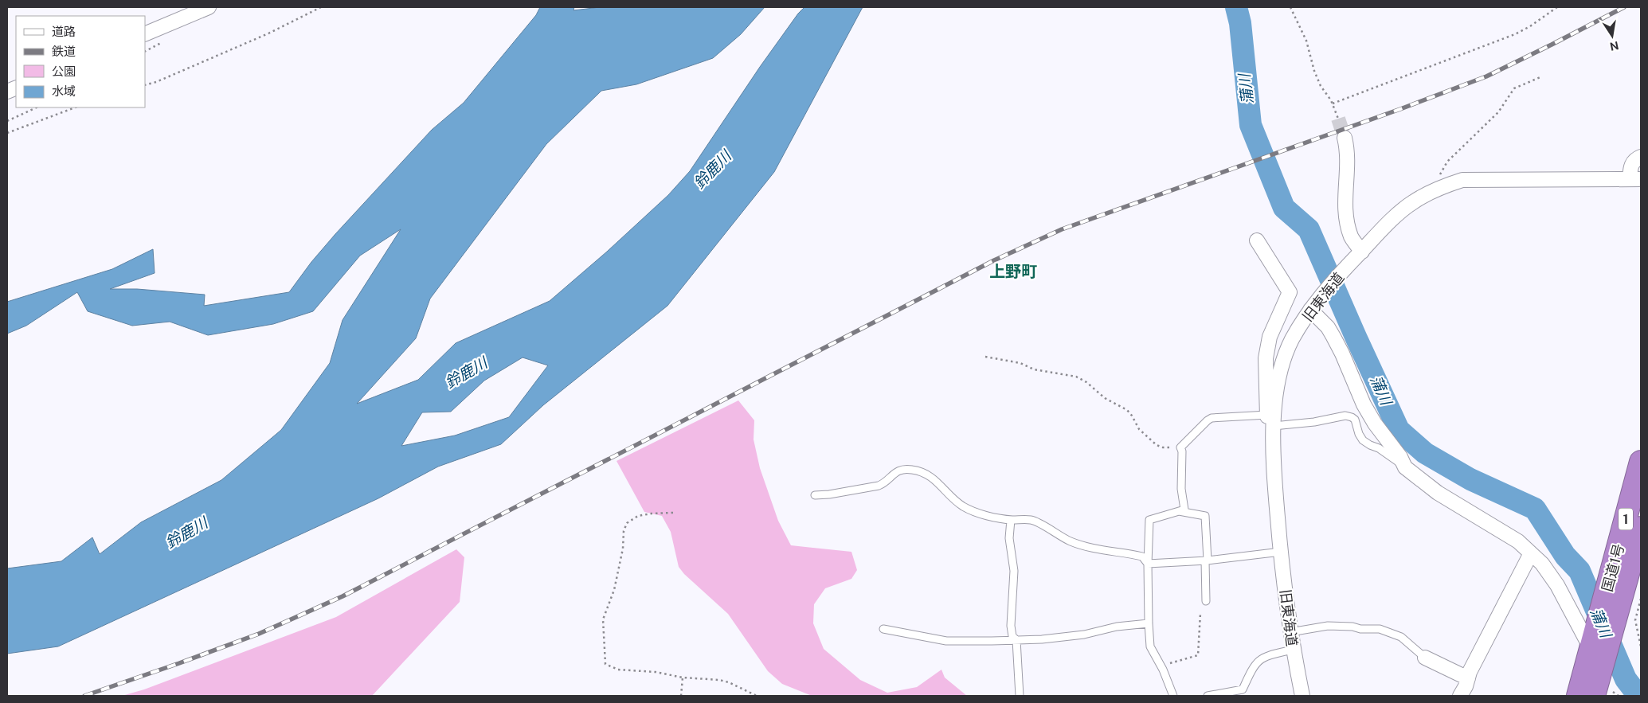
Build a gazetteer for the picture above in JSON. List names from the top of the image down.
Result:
{
  "streets": {
    "highway": ["1", "国道1号"],
    "street": ["旧東海道"]
  },
  "districts": ["上野町"],
  "water": ["蒲川", "鈴鹿川"],
  "legend": [
    "道路",
    "鉄道",
    "公園",
    "水域"
  ],
  "north": "bottom"
}
